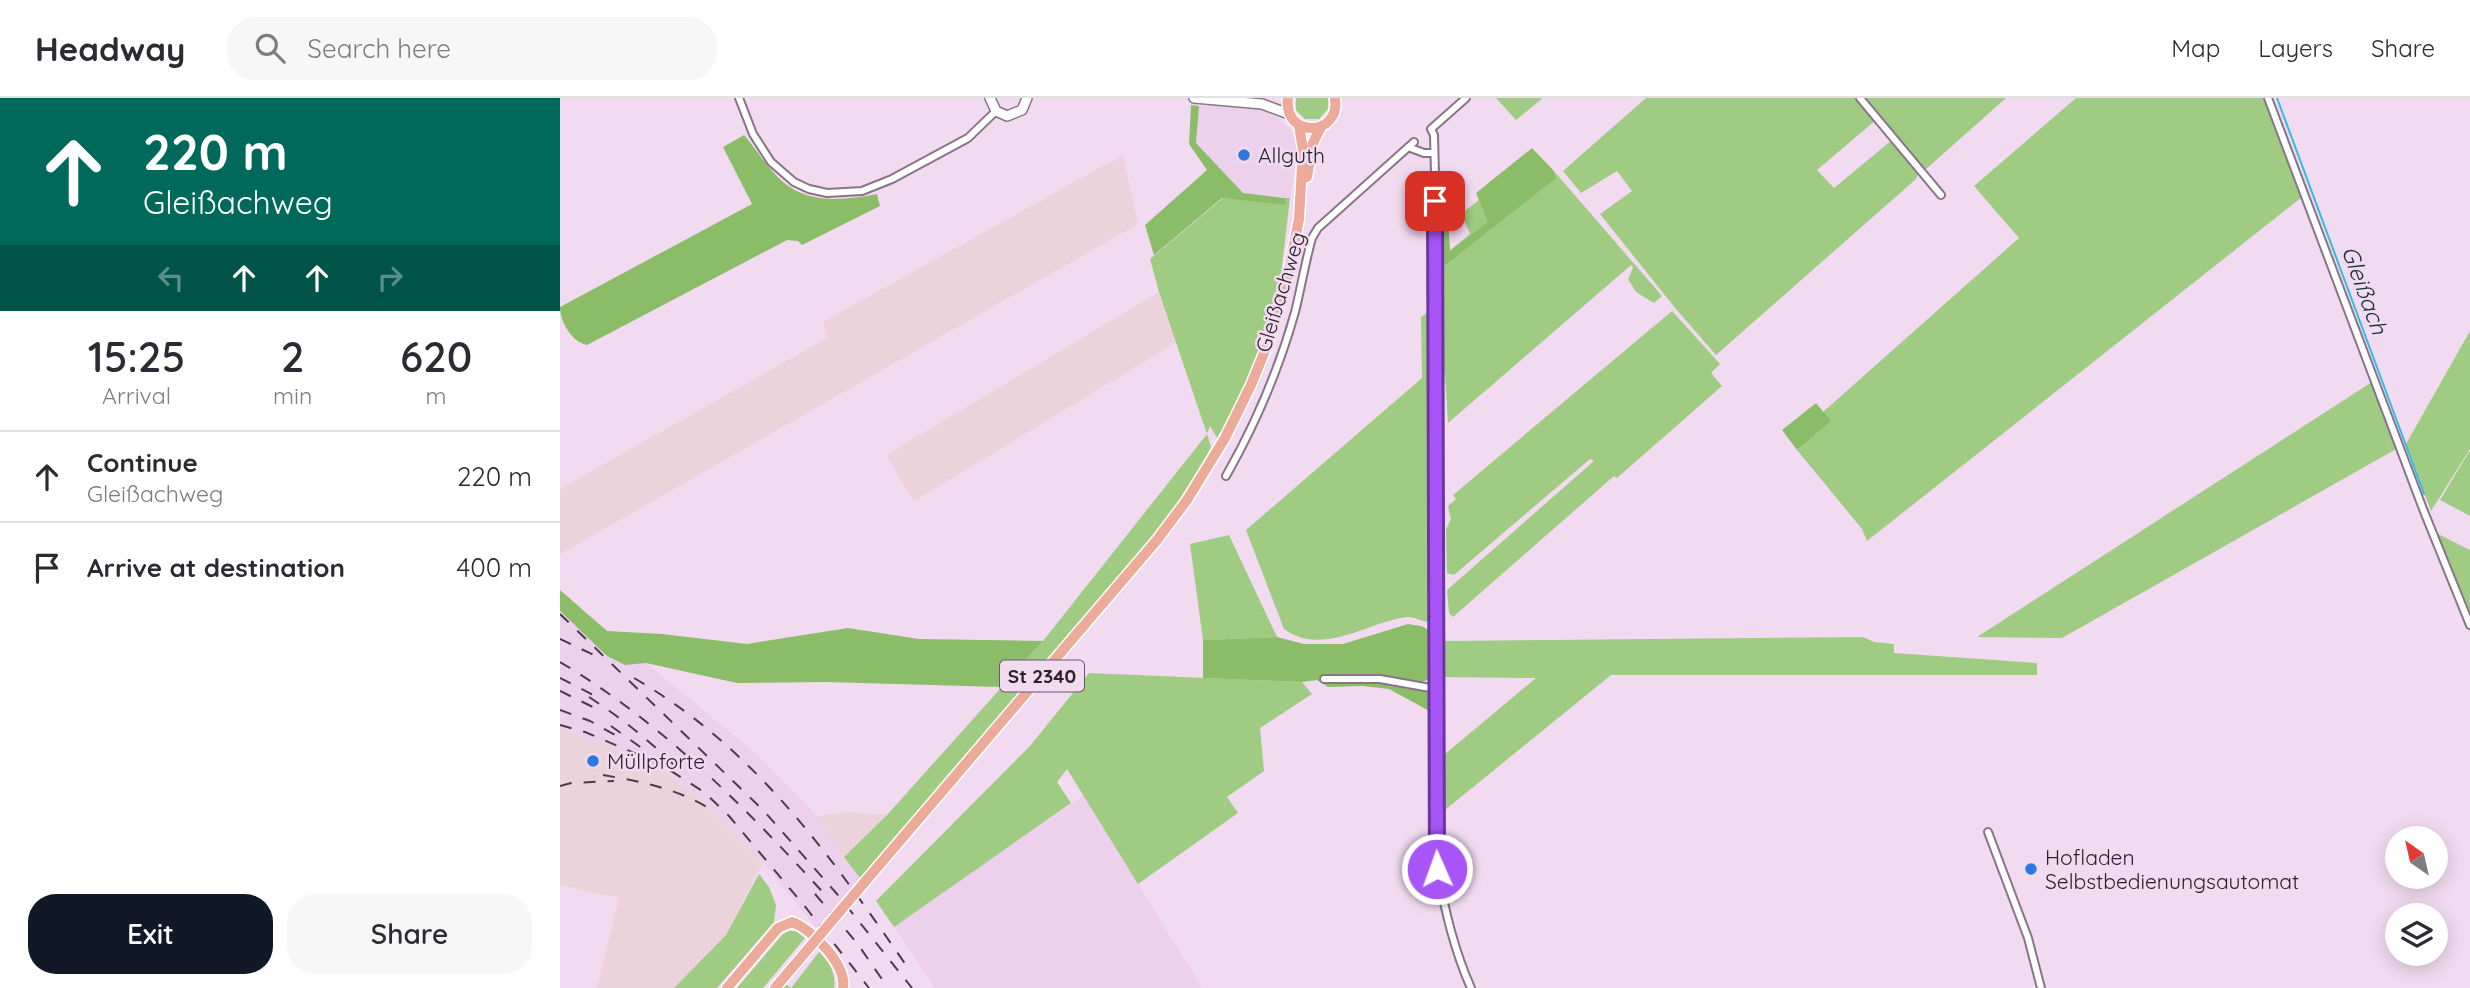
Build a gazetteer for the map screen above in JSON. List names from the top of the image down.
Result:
{
  "streets": {
    "main road": ["St 2340"],
    "street": ["Gleißachweg"]
  },
  "water": ["Gleißach"],
  "places": ["Allguth", "Müllpforte", "Hofladen Selbstbedienungsautomat"],
  "north": "top left",
  "page": {
    "header": "Headway",
    "search": "Search here",
    "nav": ["Map", "Layers", "Share"],
    "turn": ["220 m", "Gleißachweg"],
    "eta": [
      "15:25",
      "Arrival",
      "2",
      "min",
      "620",
      "m"
    ],
    "list": [
      {
        "name": "Continue",
        "note": "Gleißachweg",
        "value": "220 m"
      },
      {
        "name": "Arrive at destination",
        "value": "400 m"
      }
    ],
    "buttons": ["Exit", "Share"]
  }
}
